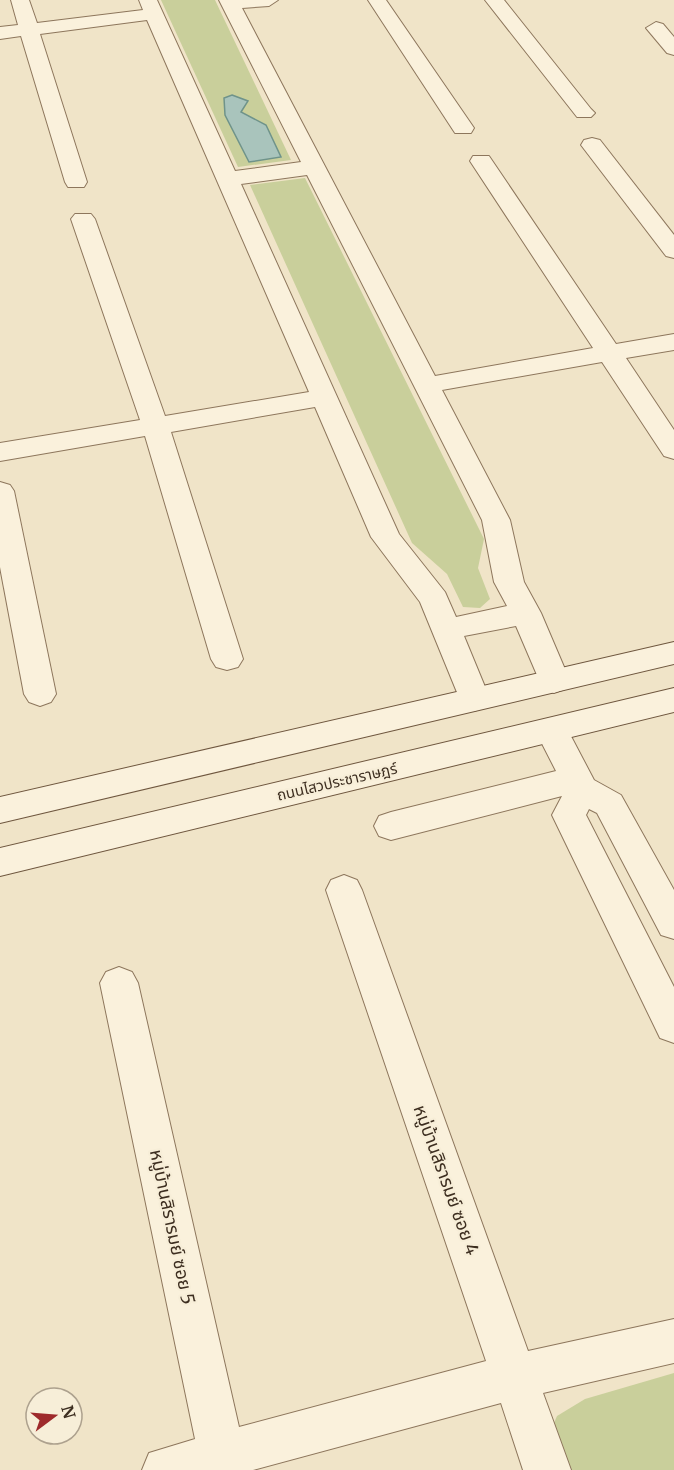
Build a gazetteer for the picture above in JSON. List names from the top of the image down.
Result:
{
  "streets": {
    "street": ["ถนนไสวประชาราษฎร์", "หมู่บ้านสิรารมย์ ซอย 4", "หมู่บ้านสิรารมย์ ซอย 5"]
  },
  "north": "right"
}
